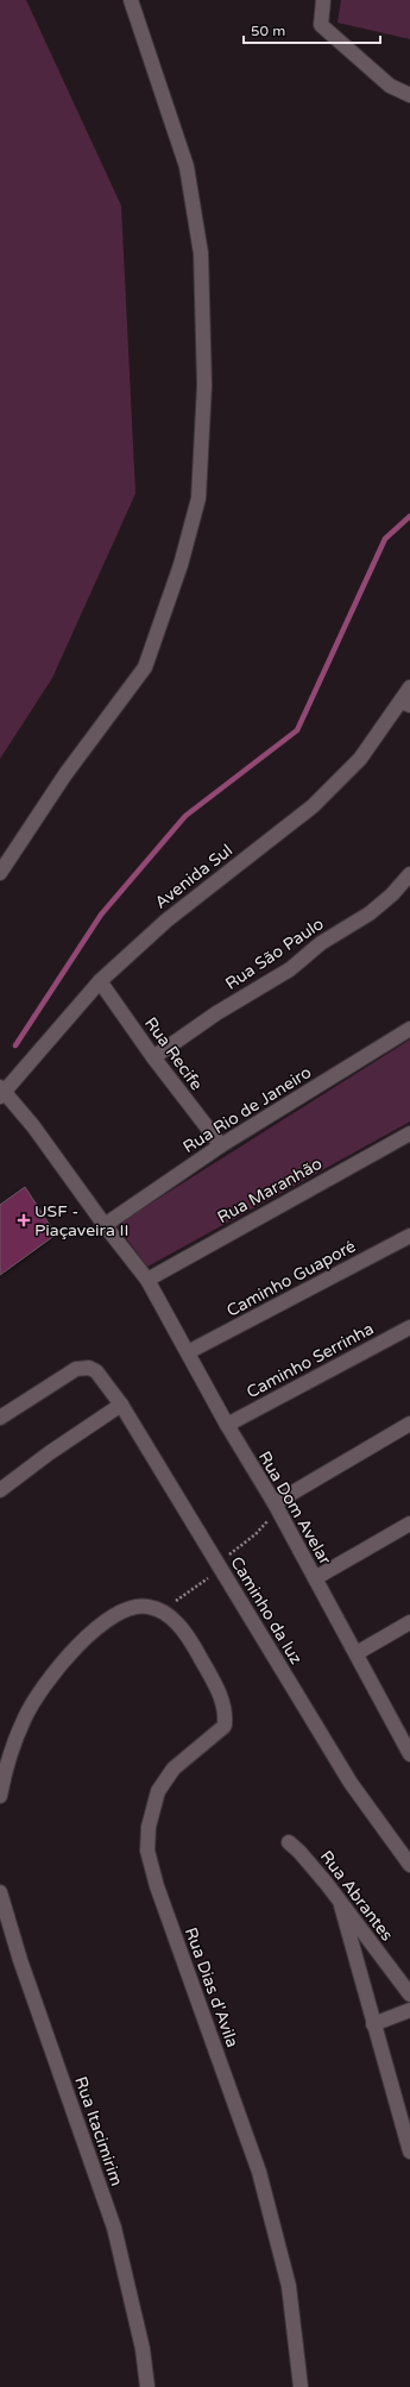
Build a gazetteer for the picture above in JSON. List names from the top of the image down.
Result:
{
  "streets": {
    "street": [
      "Avenida Sul",
      "Rua São Paulo",
      "Rua Recife",
      "Rua Rio de Janeiro",
      "Rua Maranhão",
      "Caminho Guaporé",
      "Caminho Serrinha",
      "Rua Dom Avelar",
      "Caminho da luz",
      "Rua Abrantes",
      "Rua Dias d'Avila",
      "Rua Itacimirim"
    ]
  },
  "crossings": [
    ["Avenida Sul", "Rua Recife"],
    ["Avenida Sul", "Rua Dom Avelar"],
    ["Rua São Paulo", "Rua Recife"],
    ["Rua Recife", "Rua Rio de Janeiro"],
    ["Rua Rio de Janeiro", "Rua Dom Avelar"],
    ["Rua Maranhão", "Rua Dom Avelar"],
    ["Caminho Guaporé", "Rua Dom Avelar"],
    ["Caminho Serrinha", "Rua Dom Avelar"]
  ],
  "places": {
    "health": ["USF - Piaçaveira II"]
  },
  "scale_bar": "50 m"
}
